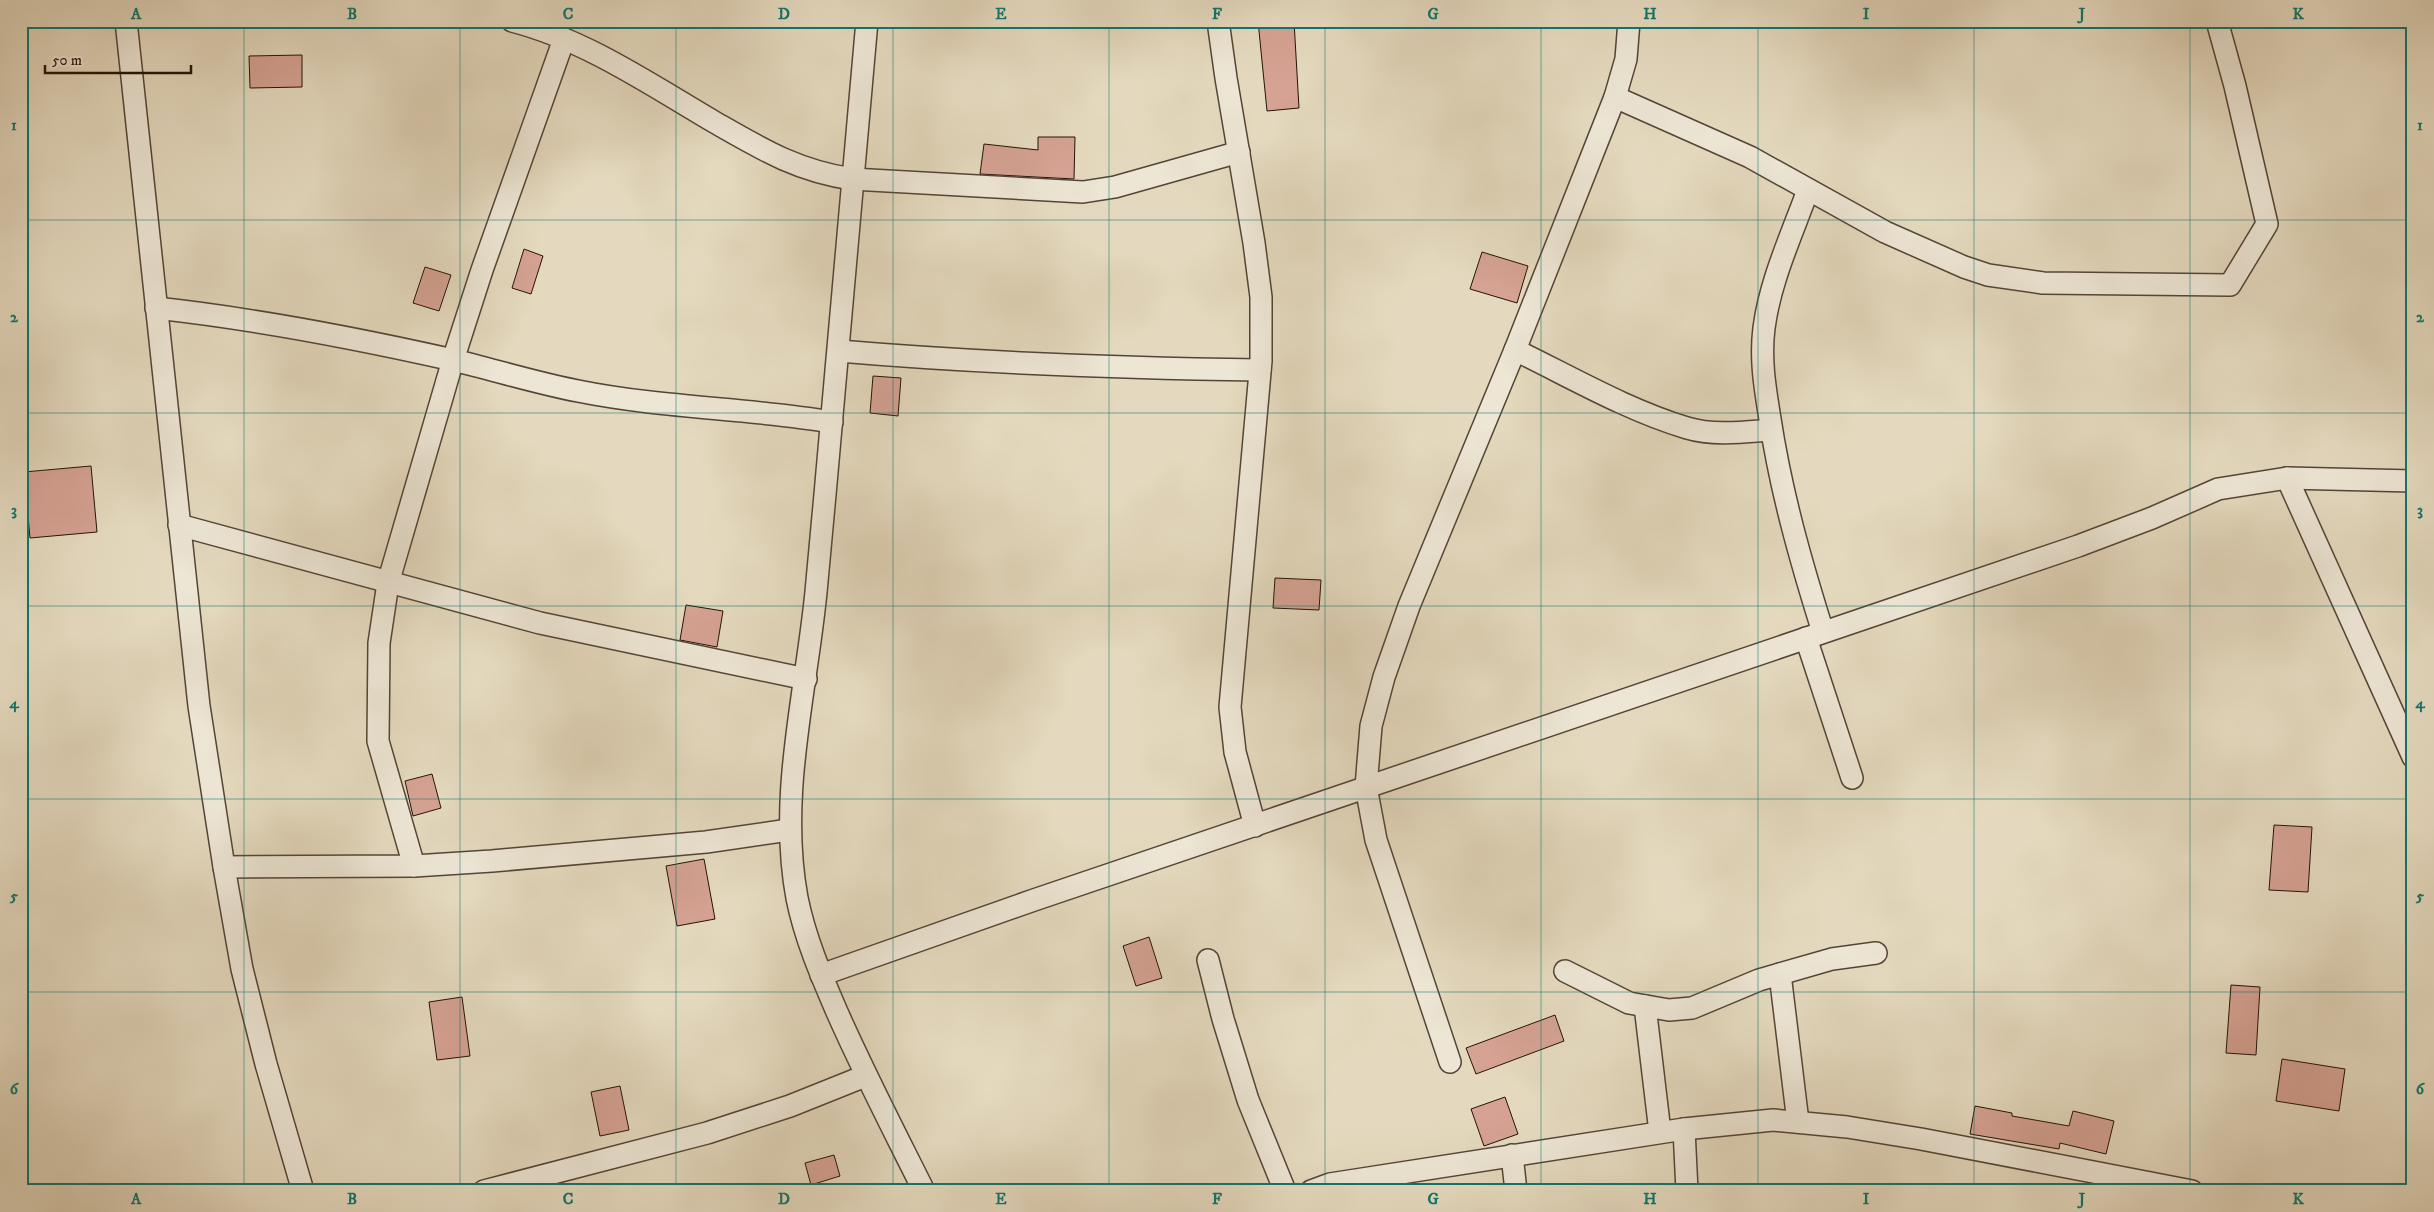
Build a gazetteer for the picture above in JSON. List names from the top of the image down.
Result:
{
  "scale_bar": "50 m",
  "grid": {
    "columns": [
      "A",
      "B",
      "C",
      "D",
      "E",
      "F",
      "G",
      "H",
      "I",
      "J",
      "K"
    ],
    "rows": [
      "1",
      "2",
      "3",
      "4",
      "5",
      "6"
    ]
  }
}
